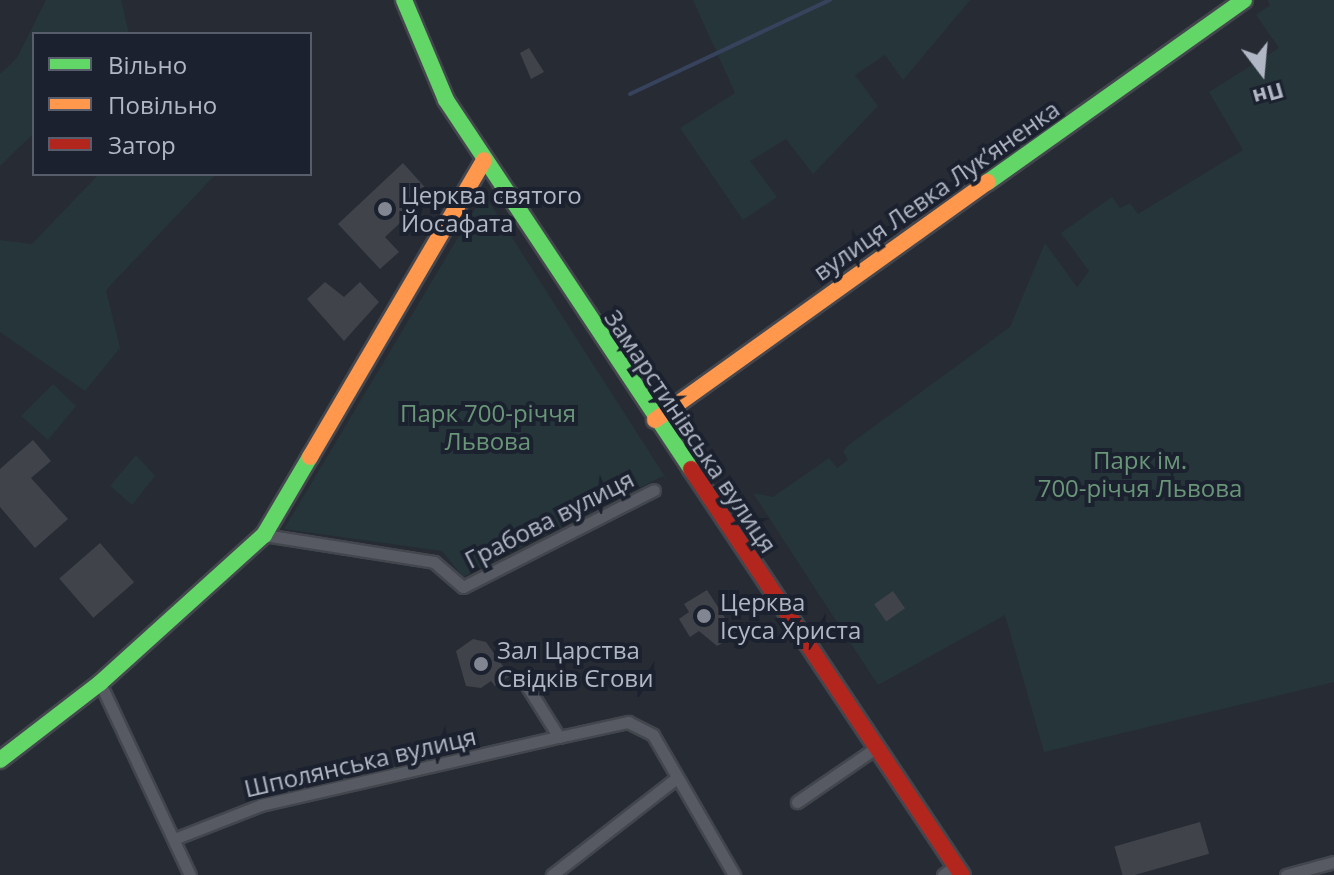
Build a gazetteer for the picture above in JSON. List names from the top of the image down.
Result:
{
  "streets": {
    "street": [
      "вулиця Левка Лукʼяненка",
      "Замарстинівська вулиця",
      "Грабова вулиця",
      "Шполянська вулиця"
    ]
  },
  "crossings": [
    ["вулиця Левка Лукʼяненка", "Замарстинівська вулиця"]
  ],
  "parks": ["Парк 700-річчя Львова", "Парк ім. 700-річчя Львова"],
  "places": ["Церква святого Йосафата", "Церква Ісуса Христа", "Зал Царства Свідків Єгови"],
  "legend": ["Вільно", "Повільно", "Затор"],
  "north": "bottom"
}
